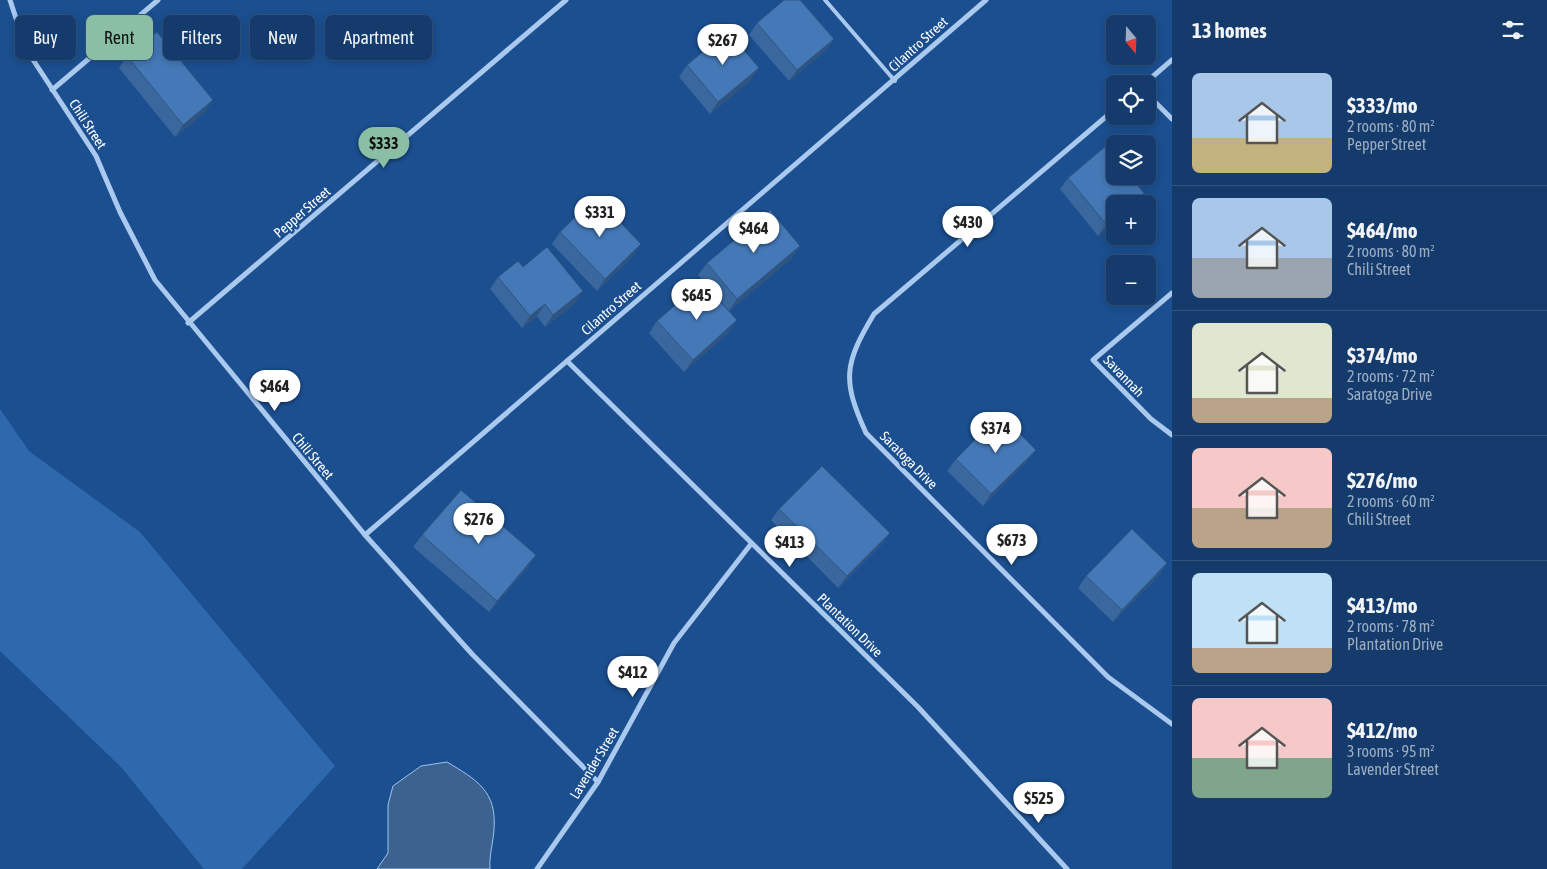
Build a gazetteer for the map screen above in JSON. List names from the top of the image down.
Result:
{
  "streets": {
    "street": [
      "Cilantro Street",
      "Chili Street",
      "Pepper Street",
      "Savannah",
      "Saratoga Drive",
      "Plantation Drive",
      "Lavender Street"
    ]
  },
  "crossings": [
    ["Cilantro Street", "Chili Street"],
    ["Cilantro Street", "Plantation Drive"],
    ["Chili Street", "Pepper Street"],
    ["Chili Street", "Lavender Street"],
    ["Plantation Drive", "Lavender Street"]
  ],
  "north": "bottom",
  "page": {
    "heading": "13 homes",
    "map_buttons": ["+", "−"],
    "chip": [
      "Buy",
      "Rent",
      "Filters",
      "New",
      "Apartment"
    ],
    "price": [
      "$267",
      "$333",
      "$331",
      "$430",
      "$464",
      "$645",
      "$464",
      "$374",
      "$276",
      "$673",
      "$413",
      "$412",
      "$525"
    ],
    "list": [
      {
        "name": "$333/mo",
        "note": "2 rooms · 80 m² · Pepper Street"
      },
      {
        "name": "$464/mo",
        "note": "2 rooms · 80 m² · Chili Street"
      },
      {
        "name": "$374/mo",
        "note": "2 rooms · 72 m² · Saratoga Drive"
      },
      {
        "name": "$276/mo",
        "note": "2 rooms · 60 m² · Chili Street"
      },
      {
        "name": "$413/mo",
        "note": "2 rooms · 78 m² · Plantation Drive"
      },
      {
        "name": "$412/mo",
        "note": "3 rooms · 95 m² · Lavender Street"
      }
    ]
  }
}
